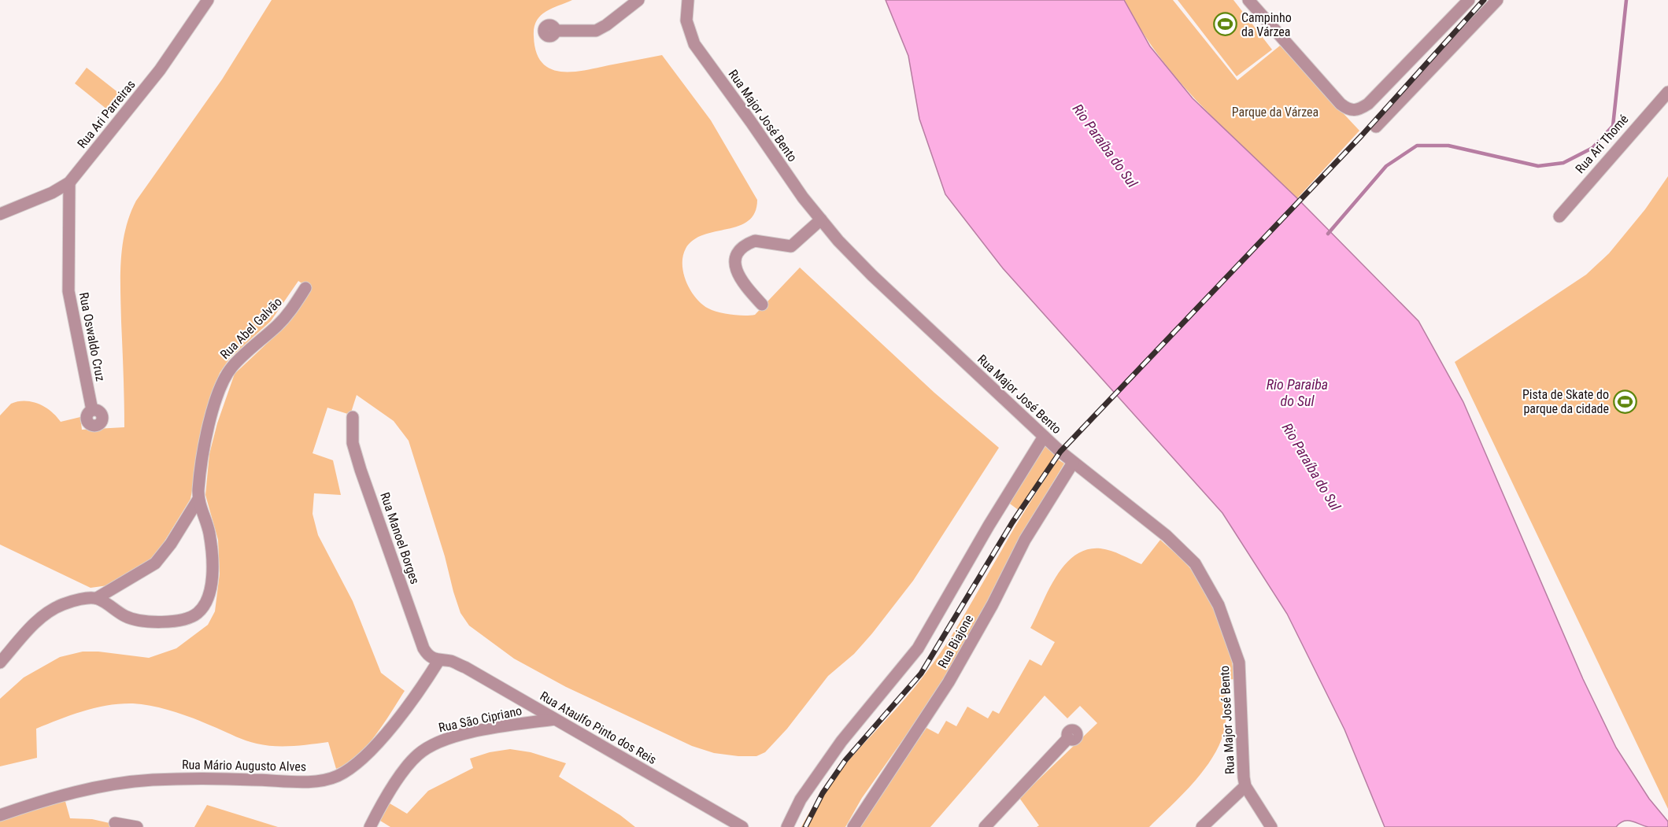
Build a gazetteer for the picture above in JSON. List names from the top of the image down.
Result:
{
  "streets": {
    "street": [
      "Rua Ari Parreiras",
      "Rua Major José Bento",
      "Rua Ari Thomé",
      "Rua Abel Galvão",
      "Rua Oswaldo Cruz",
      "Rua Manoel Borges",
      "Rua Biajone",
      "Rua São Cipriano",
      "Rua Ataulfo Pinto dos Reis",
      "Rua Mário Augusto Alves"
    ]
  },
  "crossings": [
    ["Rua Ari Parreiras", "Rua Oswaldo Cruz"],
    ["Rua Major José Bento", "Rua Biajone"],
    ["Rua Manoel Borges", "Rua Ataulfo Pinto dos Reis"],
    ["Rua Manoel Borges", "Rua Mário Augusto Alves"],
    ["Rua São Cipriano", "Rua Ataulfo Pinto dos Reis"],
    ["Rua Ataulfo Pinto dos Reis", "Rua Mário Augusto Alves"]
  ],
  "water": ["Rio Paraíba do Sul", "Rio Paraiba do Sul"],
  "parks": ["Parque da Várzea"],
  "places": {
    "sports": ["Campinho da Várzea", "Pista de Skate do parque da cidade"]
  }
}
